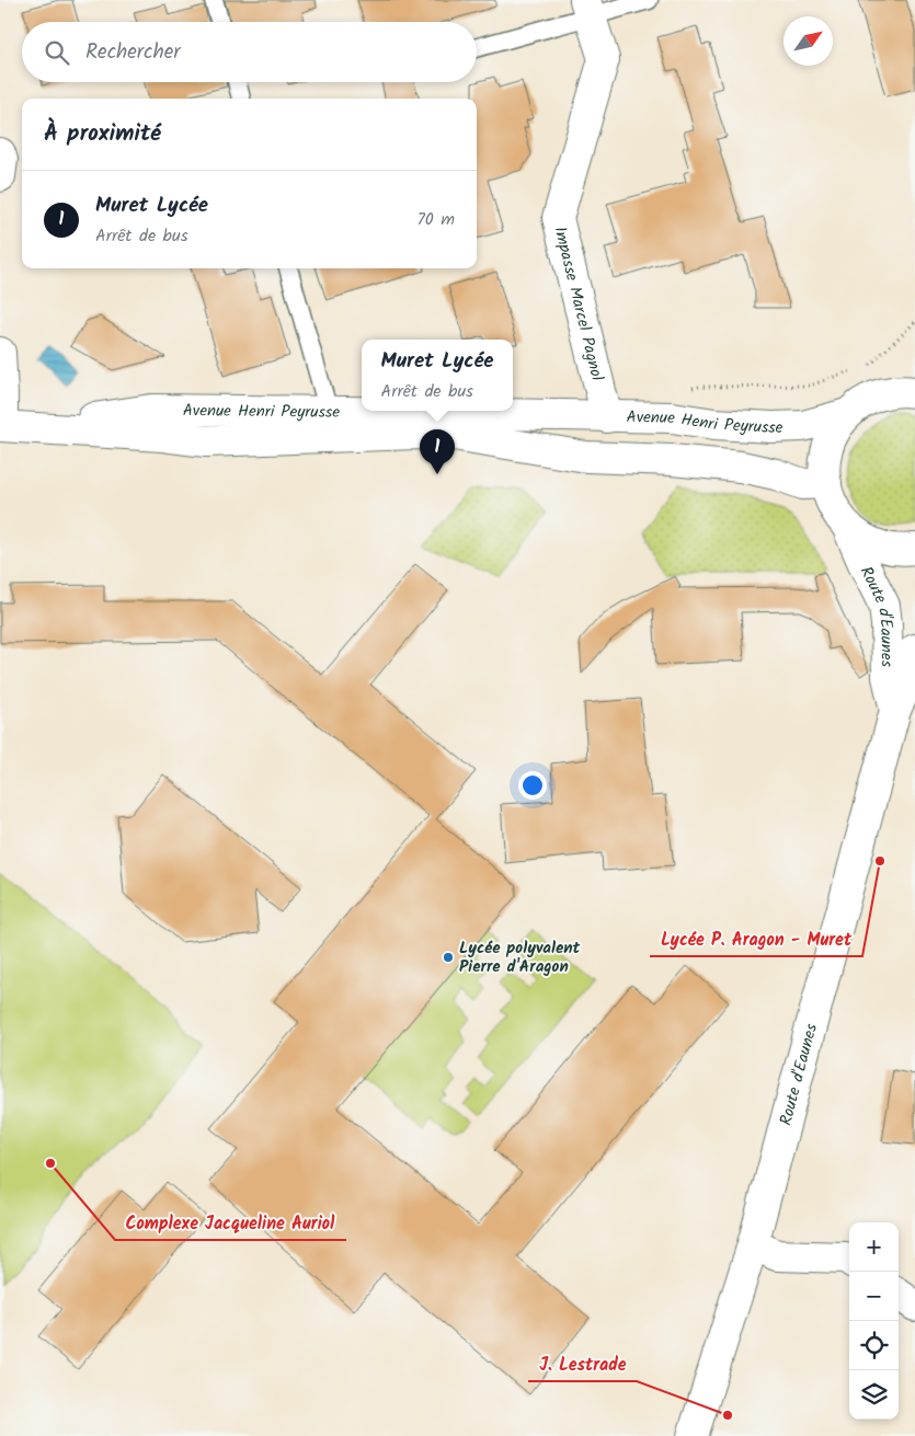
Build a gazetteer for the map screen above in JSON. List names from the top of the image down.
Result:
{
  "streets": {
    "street": ["Impasse Marcel Pagnol", "Avenue Henri Peyrusse", "Route d'Eaunes"]
  },
  "crossings": [
    ["Impasse Marcel Pagnol", "Avenue Henri Peyrusse"]
  ],
  "places": [
    "Lycée P. Aragon - Muret",
    "Lycée polyvalent Pierre d'Aragon",
    "Complexe Jacqueline Auriol",
    "J. Lestrade"
  ],
  "north": "top right",
  "page": {
    "search": "Rechercher",
    "heading": "À proximité",
    "list": [
      {
        "mark": "1",
        "name": "Muret Lycée",
        "note": "Arrêt de bus",
        "value": "70 m"
      }
    ],
    "popup": ["Muret Lycée", "Arrêt de bus"],
    "pins": "1",
    "map_buttons": ["+", "−"]
  }
}
